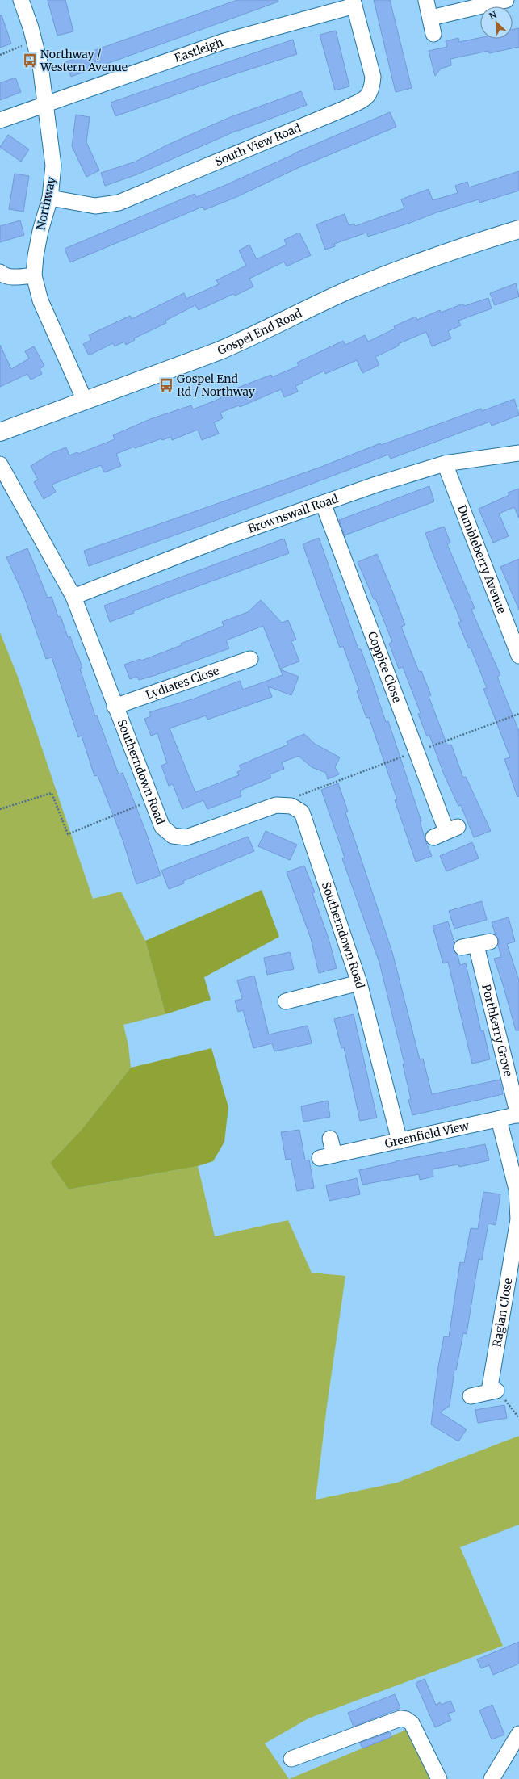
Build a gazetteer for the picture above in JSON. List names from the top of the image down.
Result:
{
  "streets": {
    "main road": ["Gospel End Road"],
    "street": [
      "Eastleigh",
      "South View Road",
      "Northway",
      "Brownswall Road",
      "Dumbleberry Avenue",
      "Coppice Close",
      "Lydiates Close",
      "Southerndown Road",
      "Porthkerry Grove",
      "Greenfield View",
      "Raglan Close"
    ]
  },
  "crossings": [
    ["Eastleigh", "South View Road"],
    ["Eastleigh", "Northway"],
    ["South View Road", "Northway"],
    ["Northway", "Gospel End Road"],
    ["Brownswall Road", "Dumbleberry Avenue"],
    ["Brownswall Road", "Coppice Close"],
    ["Brownswall Road", "Southerndown Road"],
    ["Lydiates Close", "Southerndown Road"],
    ["Southerndown Road", "Greenfield View"],
    ["Porthkerry Grove", "Greenfield View"],
    ["Greenfield View", "Raglan Close"]
  ],
  "places": {
    "bus stop": ["Northway / Western Avenue", "Gospel End Rd / Northway"]
  },
  "north": "top left"
}
